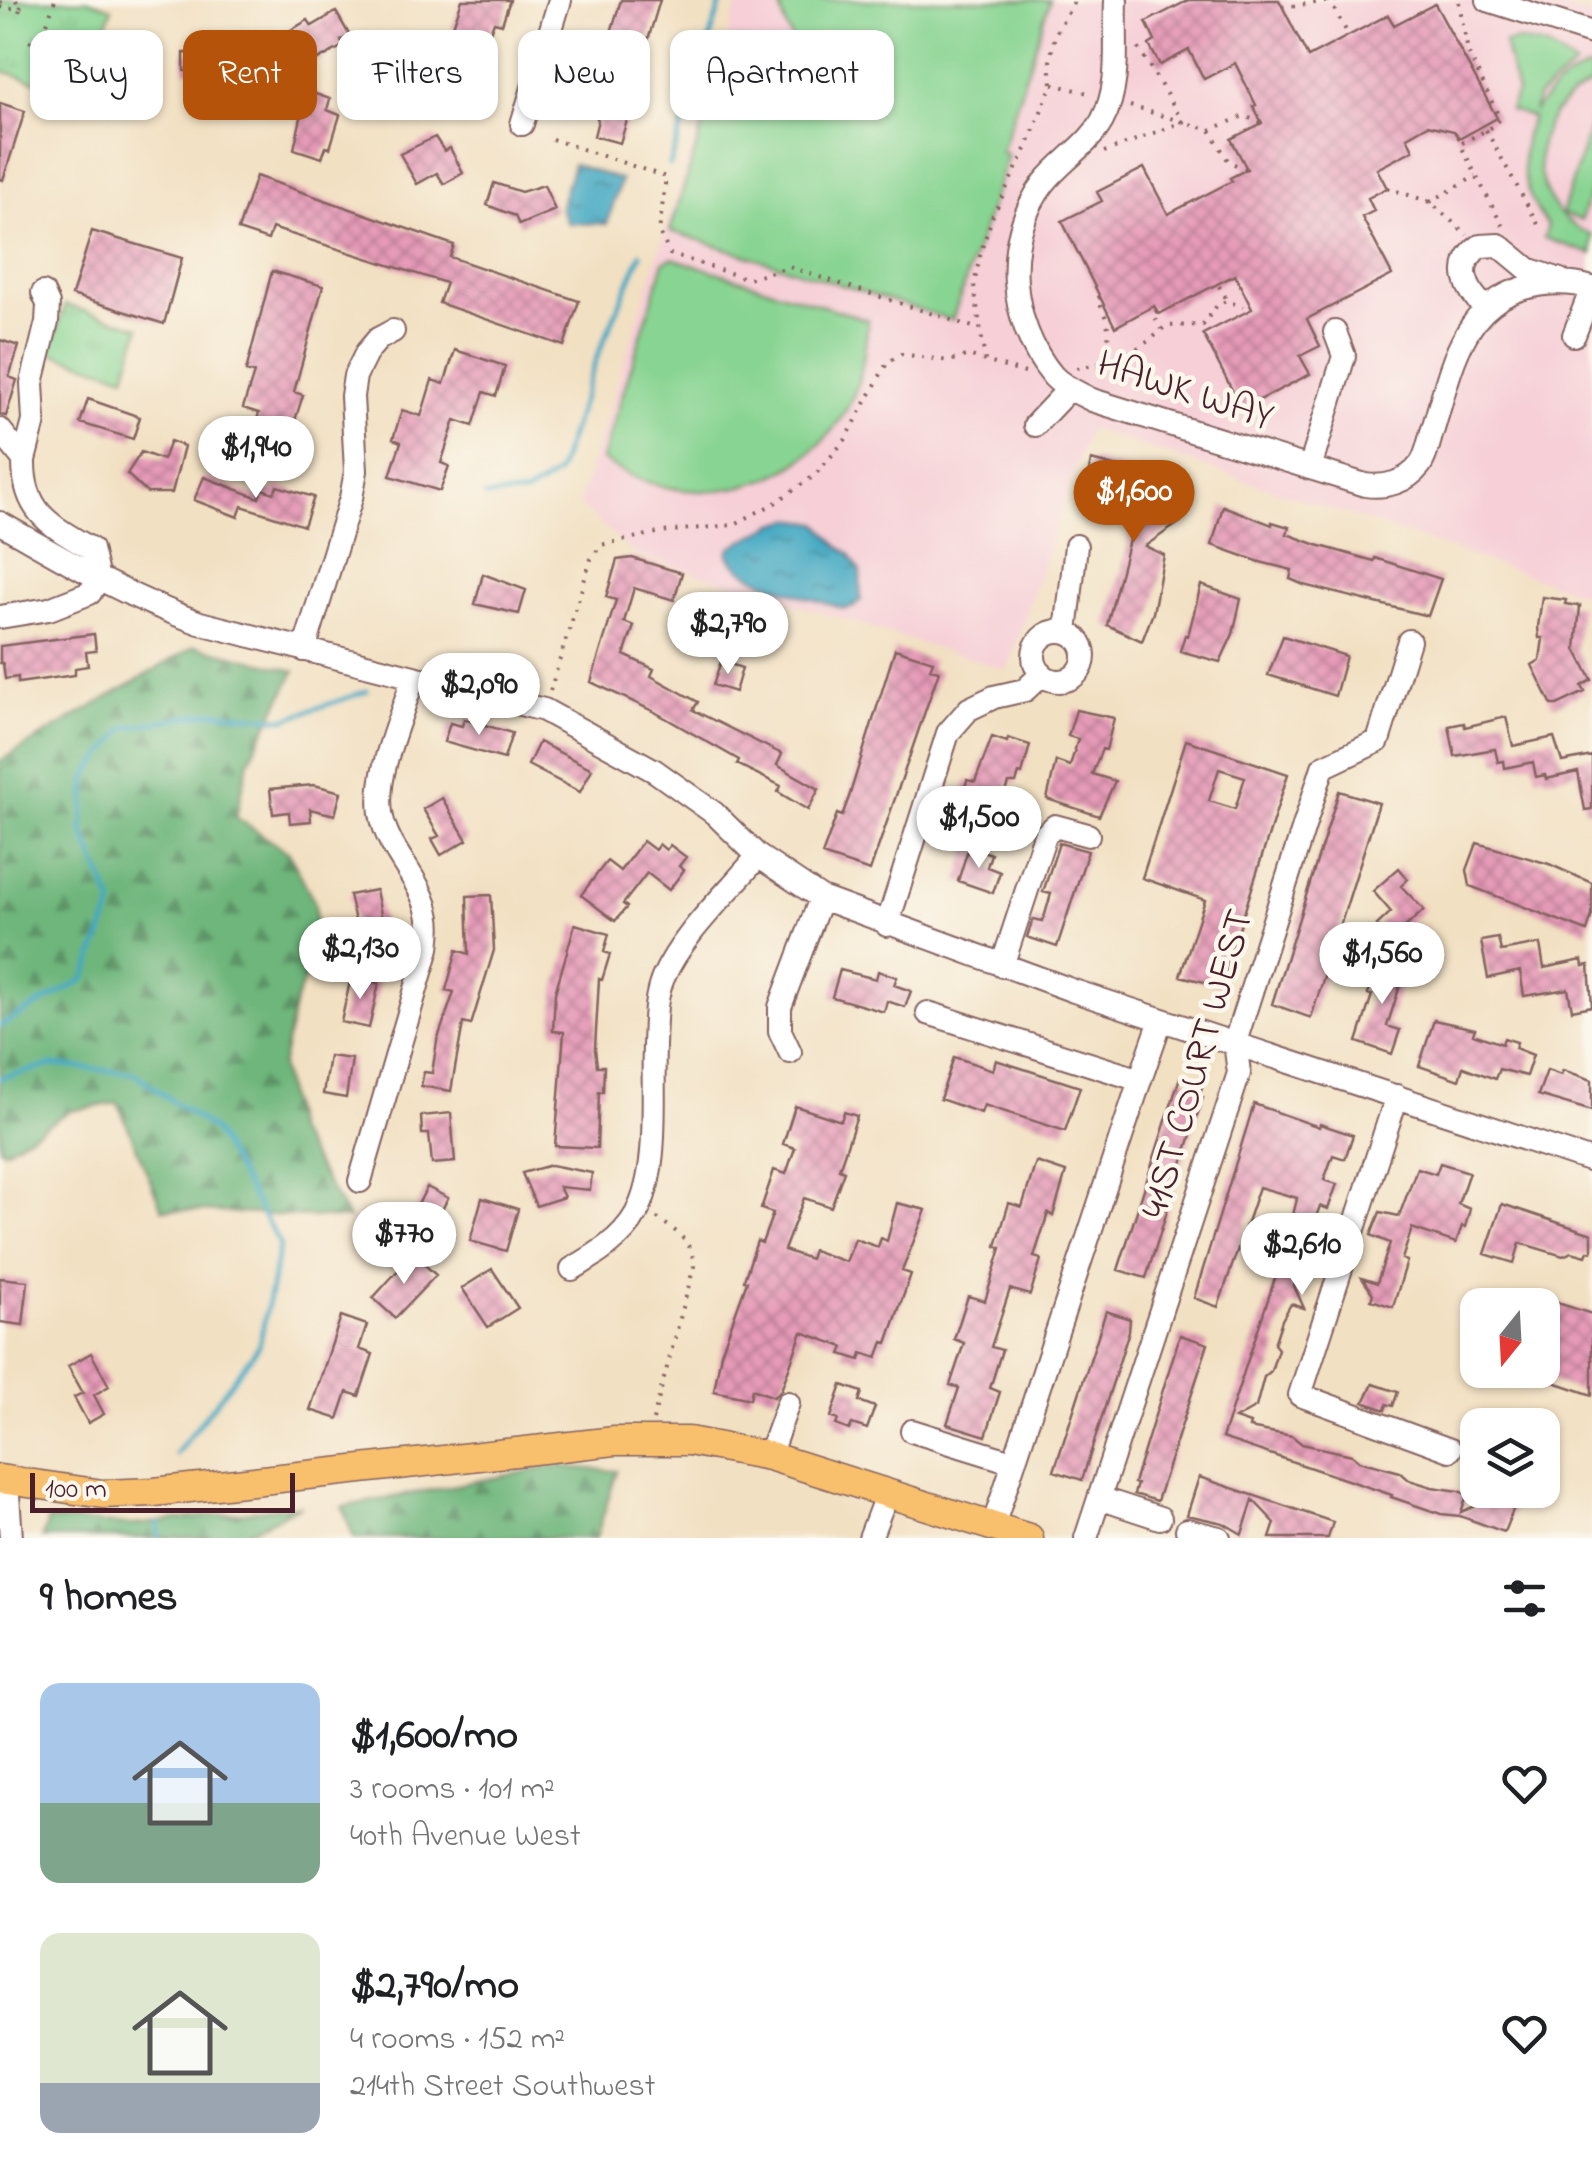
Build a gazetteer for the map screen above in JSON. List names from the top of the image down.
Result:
{
  "streets": {
    "street": ["HAWK WAY", "41ST COURT WEST"]
  },
  "scale_bar": "100 m",
  "north": "bottom",
  "page": {
    "chip": [
      "Buy",
      "Rent",
      "Filters",
      "New",
      "Apartment"
    ],
    "price": [
      "$1,940",
      "$1,600",
      "$2,790",
      "$2,090",
      "$1,500",
      "$2,130",
      "$1,560",
      "$770",
      "$2,610"
    ],
    "scale": "100 m",
    "heading": "9 homes",
    "list": [
      {
        "name": "$1,600/mo",
        "note": "3 rooms · 101 m² · 40th Avenue West"
      },
      {
        "name": "$2,790/mo",
        "note": "4 rooms · 152 m² · 214th Street Southwest"
      }
    ]
  }
}
